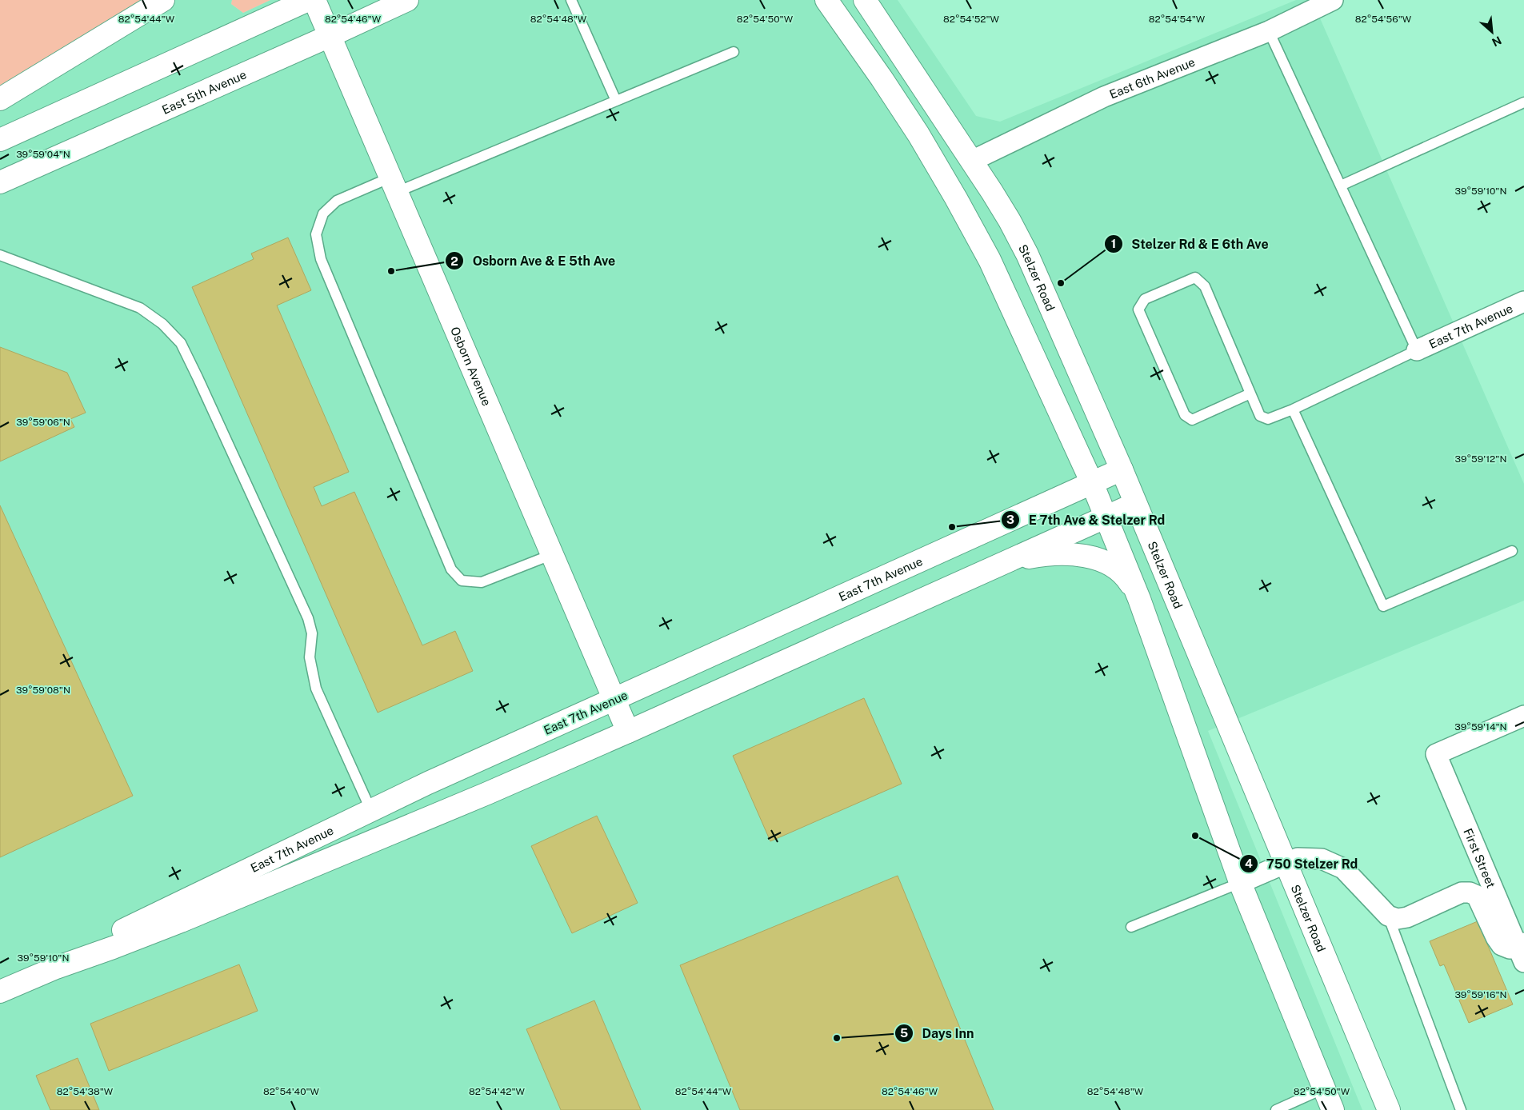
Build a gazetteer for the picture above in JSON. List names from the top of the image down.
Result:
{
  "streets": {
    "main road": [
      "East 5th Avenue",
      "Stelzer Road",
      "East 7th Avenue",
      "Osborn Avenue"
    ],
    "street": ["East 6th Avenue", "First Street"]
  },
  "crossings": [
    ["East 6th Avenue", "Stelzer Road"],
    ["East 5th Avenue", "Osborn Avenue"],
    ["Stelzer Road", "East 7th Avenue"],
    ["East 7th Avenue", "Osborn Avenue"]
  ],
  "places": [
    "Osborn Ave & E 5th Ave",
    "Stelzer Rd & E 6th Ave",
    "E 7th Ave & Stelzer Rd",
    "750 Stelzer Rd",
    "Days Inn"
  ],
  "north": "bottom right",
  "coordinates": [
    "82°54'44\"W",
    "82°54'46\"W",
    "82°54'48\"W",
    "82°54'50\"W",
    "82°54'52\"W",
    "82°54'54\"W",
    "82°54'56\"W",
    "39°59'04\"N",
    "39°59'10\"N",
    "39°59'06\"N",
    "39°59'12\"N",
    "39°59'08\"N",
    "39°59'14\"N",
    "39°59'16\"N",
    "82°54'38\"W",
    "82°54'40\"W",
    "82°54'42\"W"
  ]
}
